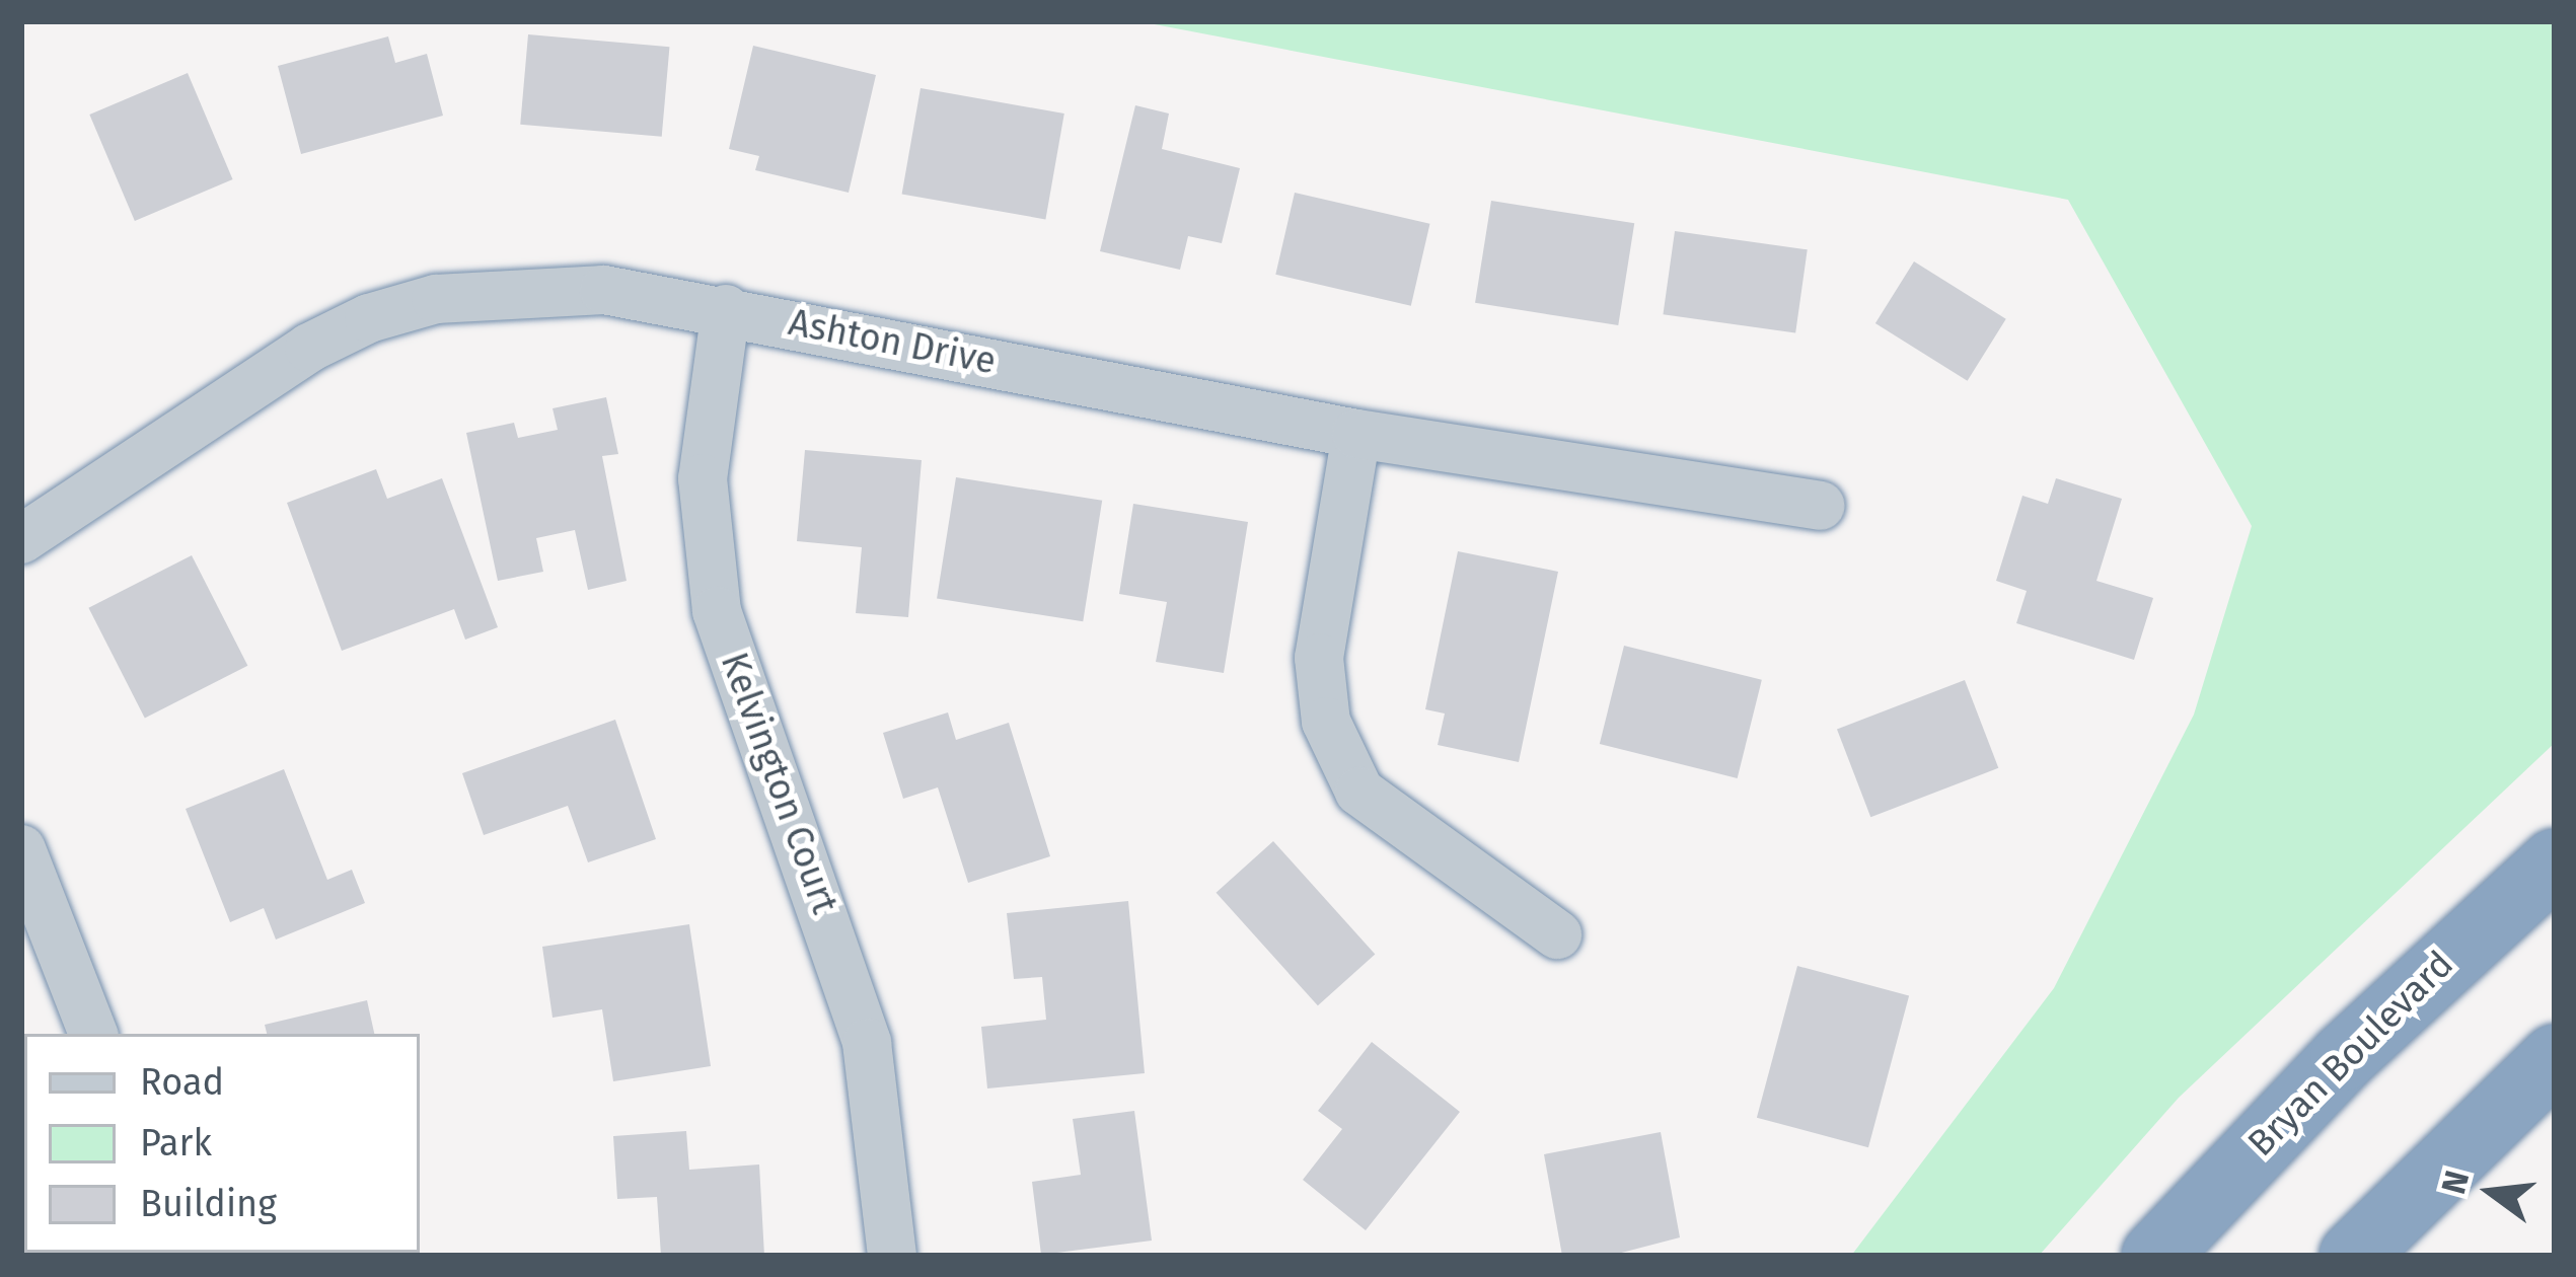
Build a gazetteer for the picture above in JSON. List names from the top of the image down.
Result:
{
  "streets": {
    "highway": ["Bryan Boulevard"],
    "street": ["Ashton Drive", "Kelvington Court"]
  },
  "crossings": [
    ["Ashton Drive", "Kelvington Court"]
  ],
  "legend": ["Road", "Park", "Building"],
  "north": "left"
}
